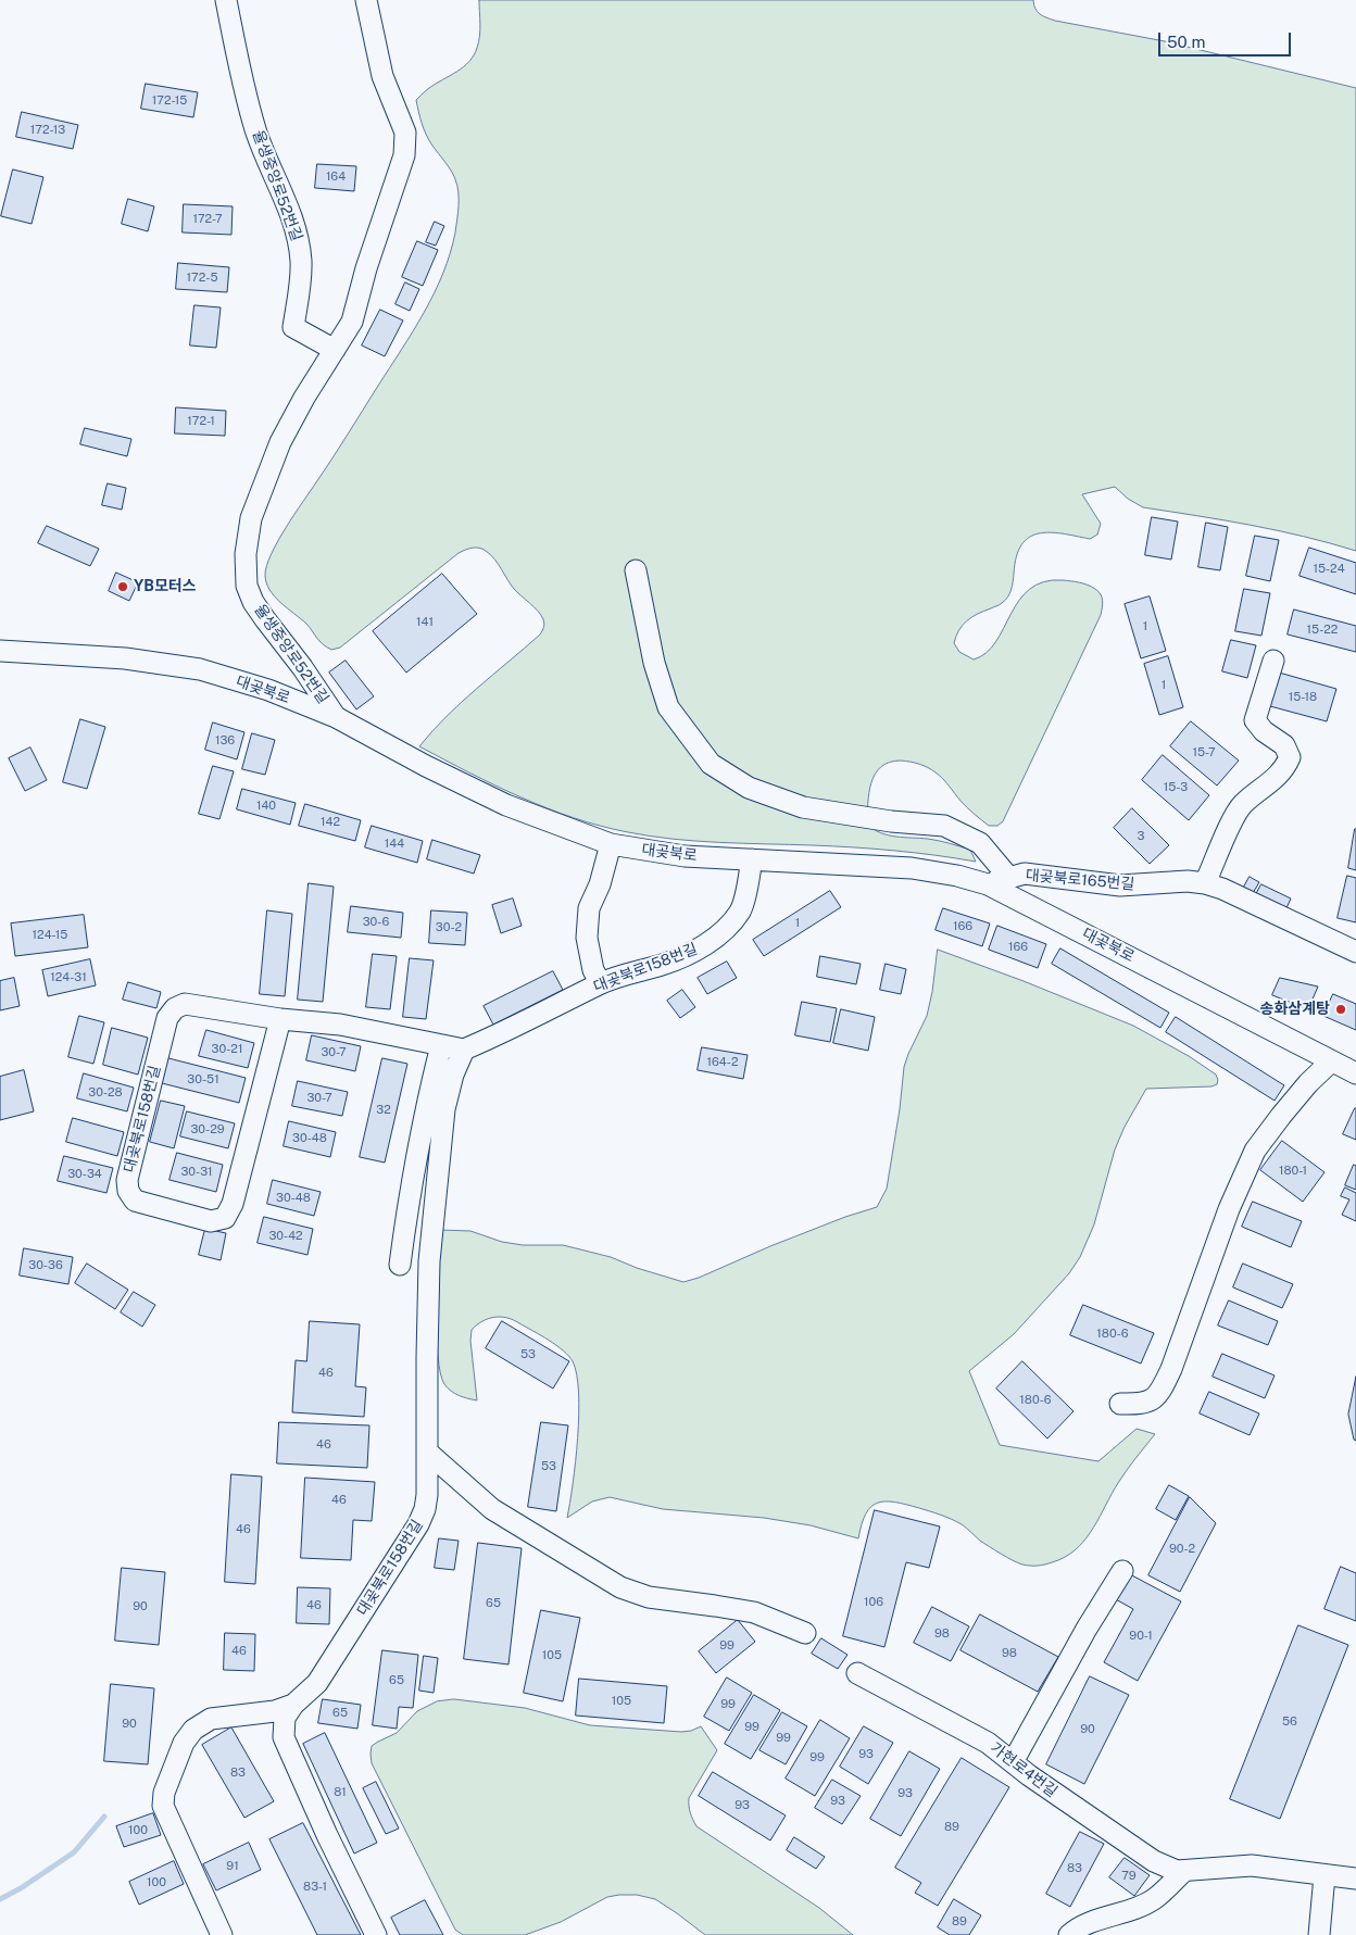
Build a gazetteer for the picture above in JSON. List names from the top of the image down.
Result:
{
  "streets": {
    "street": [
      "율생중앙로52번길",
      "대곶북로",
      "대곶북로165번길",
      "대곶북로158번길",
      "가현로4번길"
    ]
  },
  "crossings": [
    ["율생중앙로52번길", "대곶북로"],
    ["대곶북로", "대곶북로165번길"],
    ["대곶북로", "대곶북로158번길"]
  ],
  "places": ["YB모터스", "송화삼계탕"],
  "house_numbers": [
    "172-15",
    "172-13",
    "164",
    "172-7",
    "172-5",
    "172-1",
    "15-24",
    "141",
    "1",
    "15-22",
    "1",
    "15-18",
    "136",
    "15-7",
    "15-3",
    "140",
    "142",
    "3",
    "144",
    "30-6",
    "1",
    "166",
    "30-2",
    "124-15",
    "166",
    "124-31",
    "30-21",
    "30-7",
    "164-2",
    "30-51",
    "30-28",
    "30-7",
    "32",
    "30-29",
    "30-48",
    "180-1",
    "30-31",
    "30-34",
    "30-48",
    "30-42",
    "30-36",
    "180-6",
    "53",
    "46",
    "180-6",
    "46",
    "53",
    "46",
    "46",
    "90-2",
    "106",
    "65",
    "46",
    "90",
    "98",
    "90-1",
    "99",
    "46",
    "98",
    "105",
    "65",
    "105",
    "99",
    "65",
    "56",
    "90",
    "99",
    "90",
    "99",
    "93",
    "99",
    "83",
    "81",
    "93",
    "93",
    "93",
    "89",
    "100",
    "91",
    "83",
    "79",
    "100",
    "83-1",
    "89"
  ],
  "scale_bar": "50 m"
}
